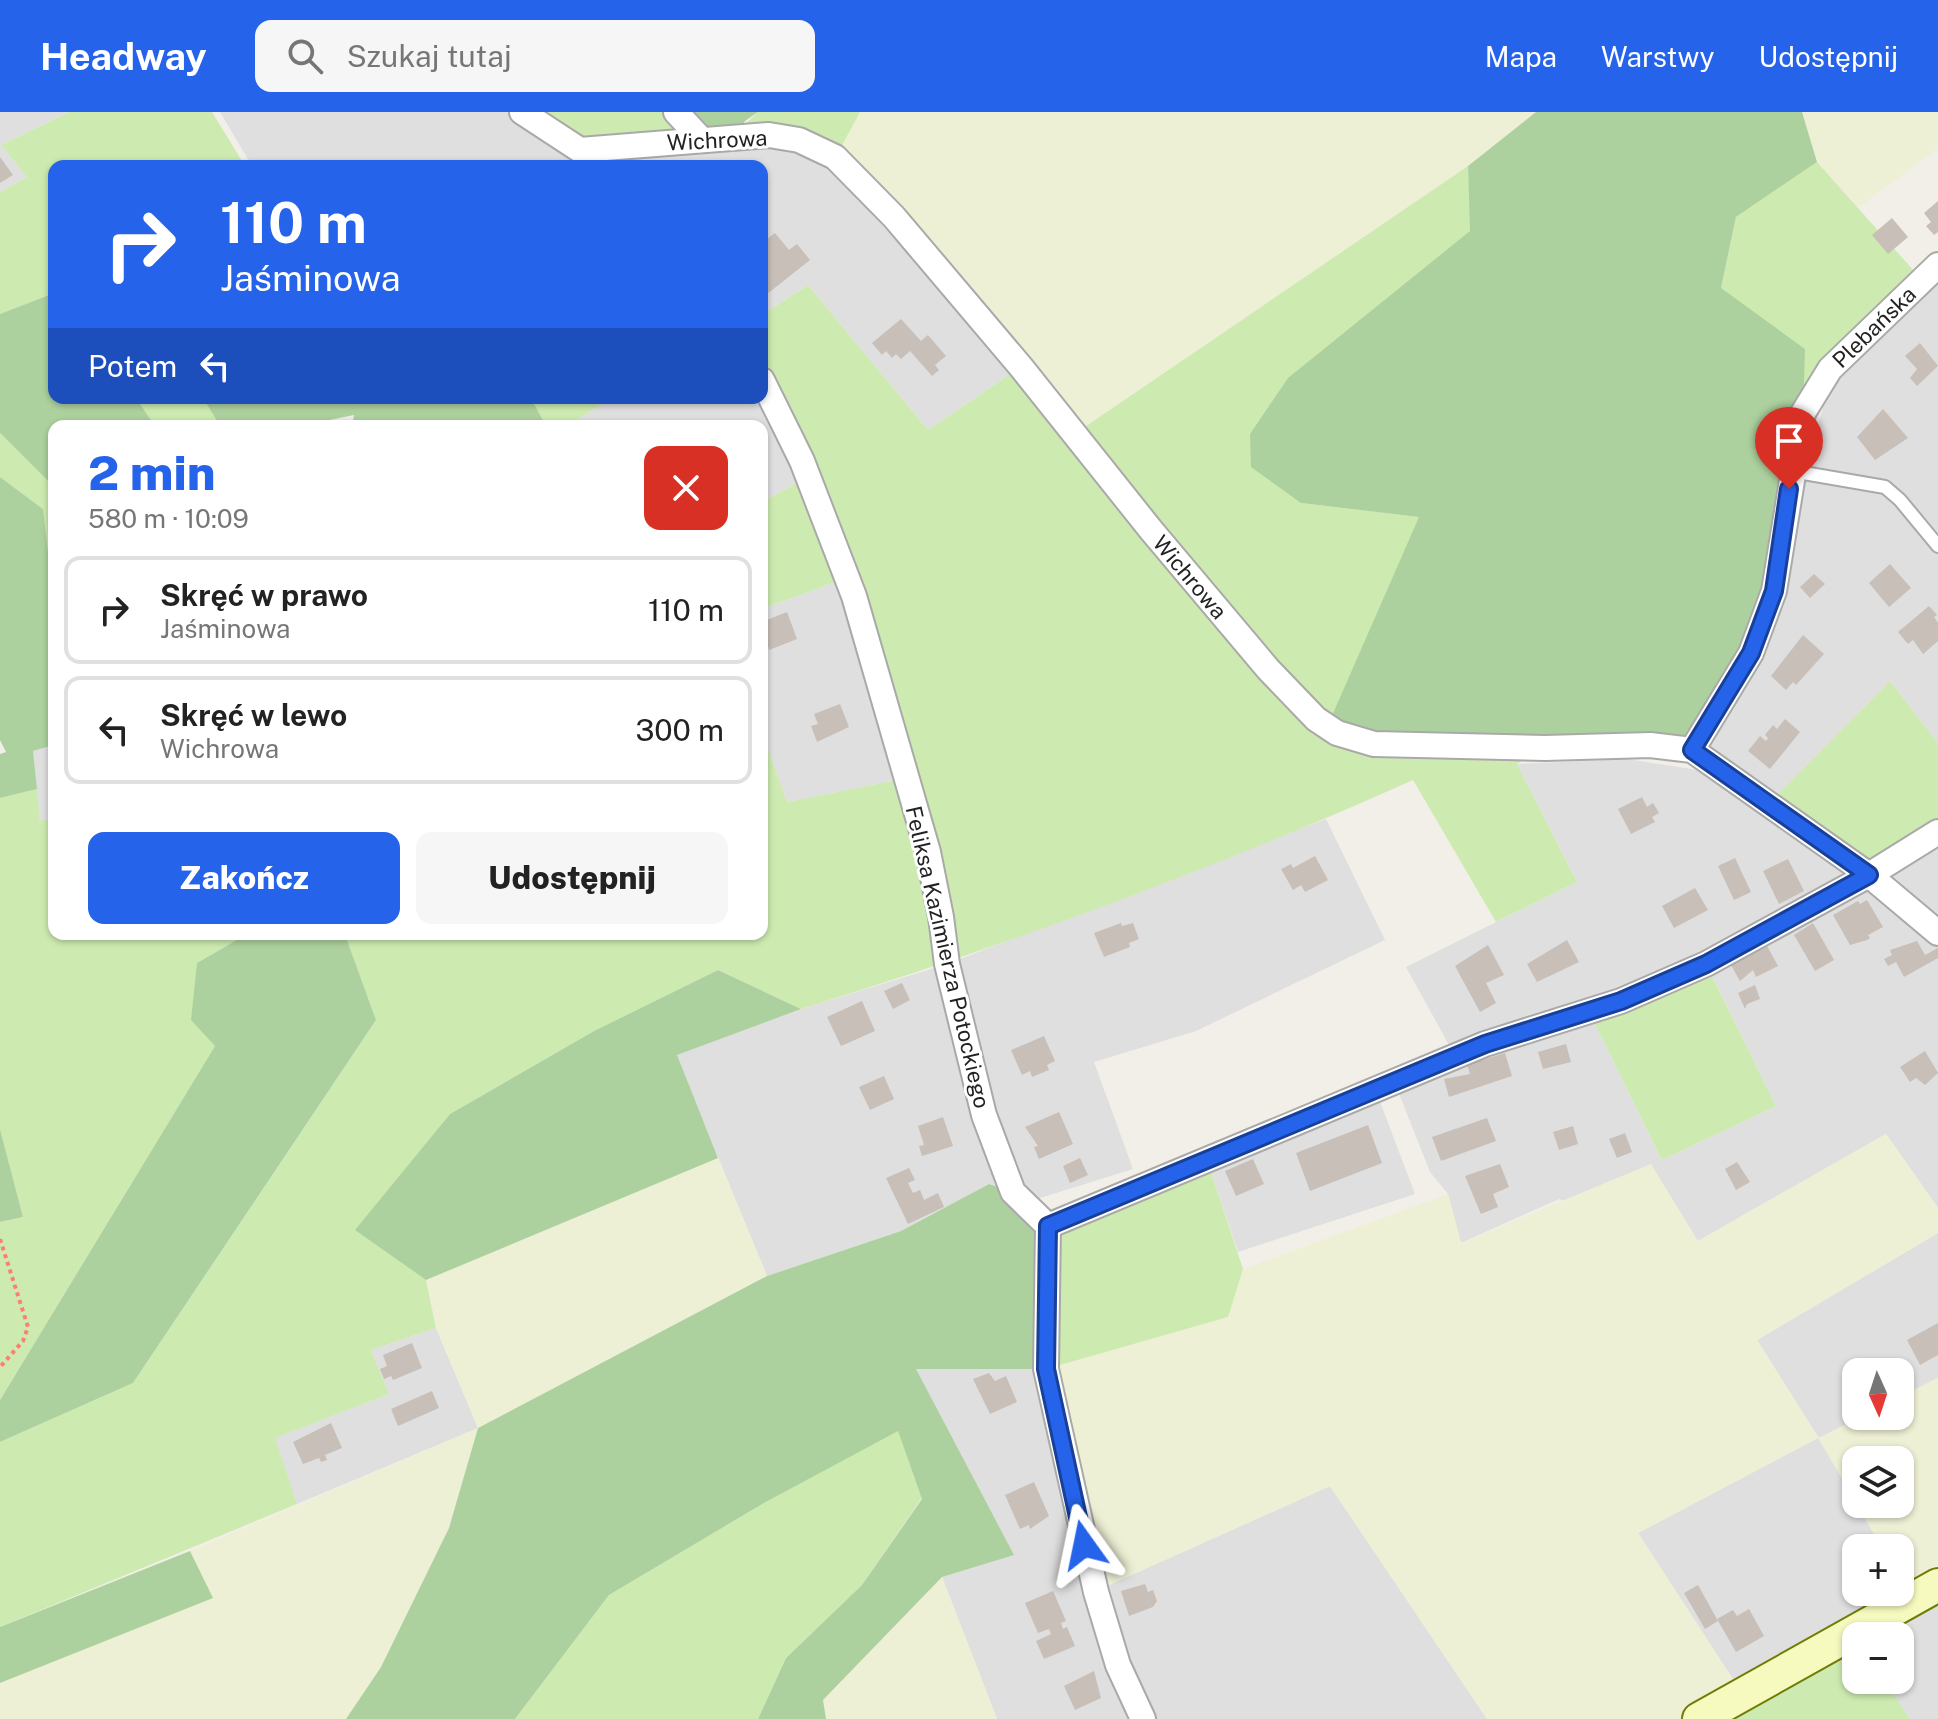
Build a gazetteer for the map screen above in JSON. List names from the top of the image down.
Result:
{
  "streets": {
    "street": ["Wichrowa", "Plebańska", "Feliksa Kazimierza Potockiego"]
  },
  "crossings": [
    ["Wichrowa", "Plebańska"]
  ],
  "north": "bottom",
  "page": {
    "header": "Headway",
    "search": "Szukaj tutaj",
    "nav": ["Mapa", "Warstwy", "Udostępnij"],
    "turn": ["110 m", "Jaśminowa"],
    "then": "Potem",
    "heading": ["2 min", "580 m · 10:09"],
    "list": [
      {
        "name": "Skręć w prawo",
        "note": "Jaśminowa",
        "value": "110 m"
      },
      {
        "name": "Skręć w lewo",
        "note": "Wichrowa",
        "value": "300 m"
      }
    ],
    "buttons": ["Zakończ", "Udostępnij"],
    "map_buttons": ["+", "−"]
  }
}
